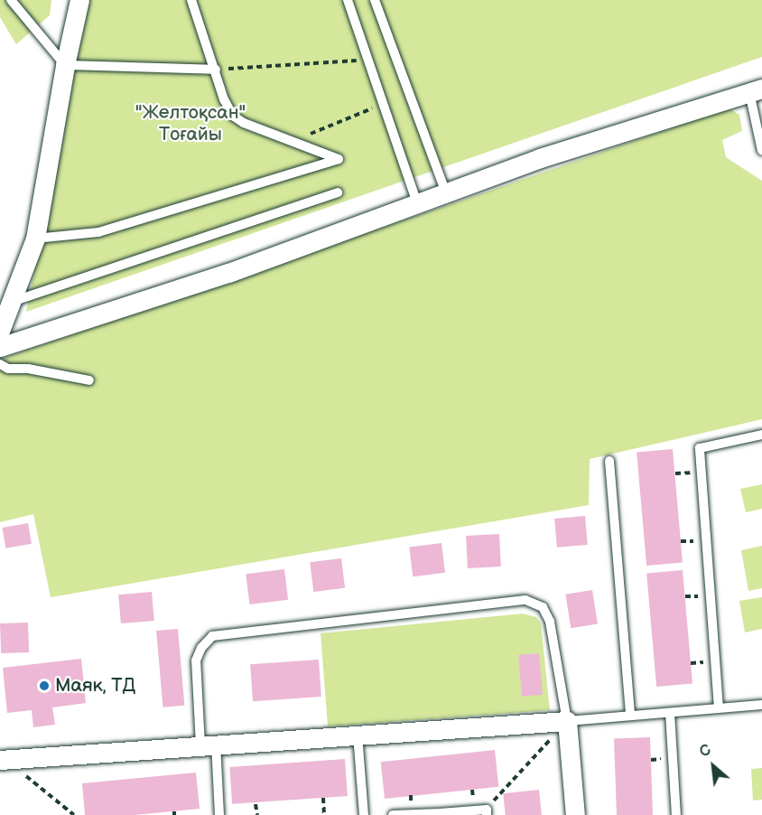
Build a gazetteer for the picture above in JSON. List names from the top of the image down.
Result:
{
  "parks": ["\"Желтоқсан\" Тоғайы"],
  "places": ["Маяк, ТД"],
  "north": "top left"
}
